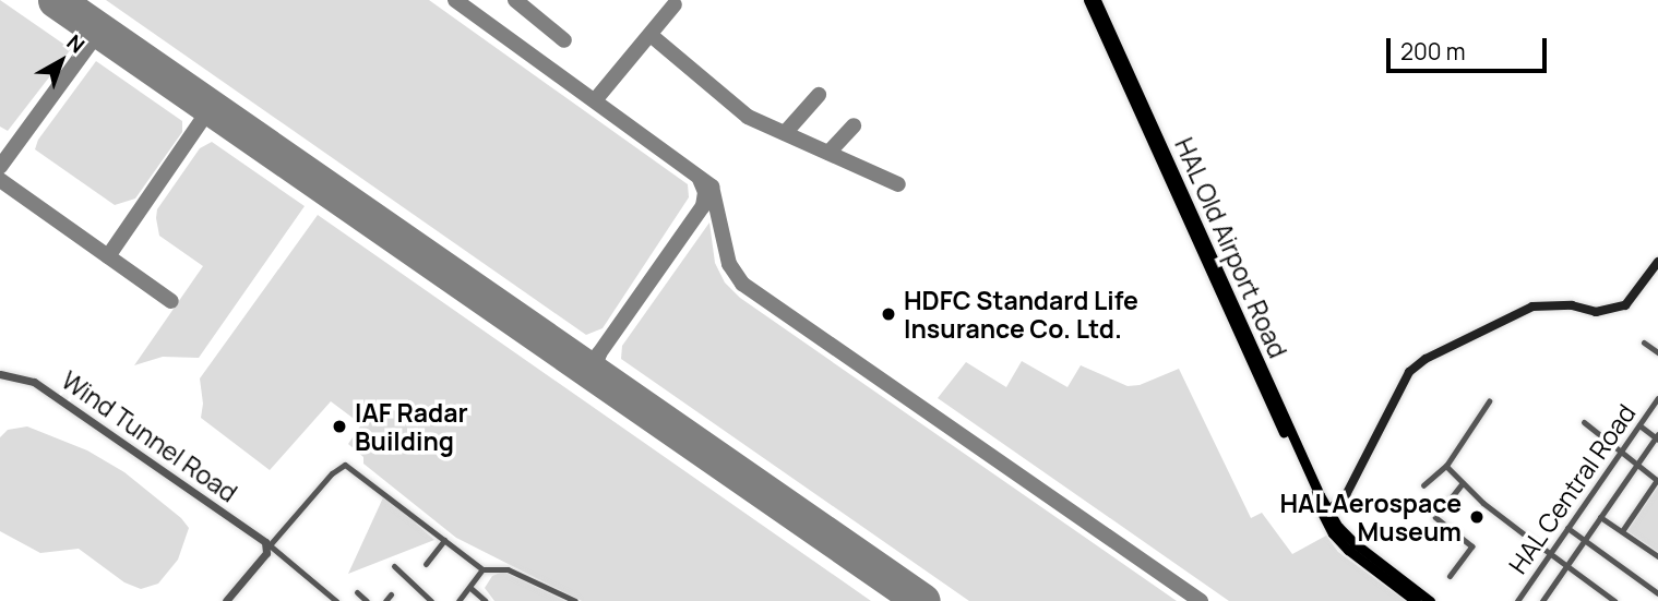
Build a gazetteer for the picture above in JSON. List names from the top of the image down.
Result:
{
  "streets": {
    "main road": ["HAL Old Airport Road"],
    "street": ["Wind Tunnel Road", "HAL Central Road"]
  },
  "places": ["HDFC Standard Life Insurance Co. Ltd.", "IAF Radar Building", "HAL Aerospace Museum"],
  "scale_bar": "200 m",
  "north": "top right"
}
